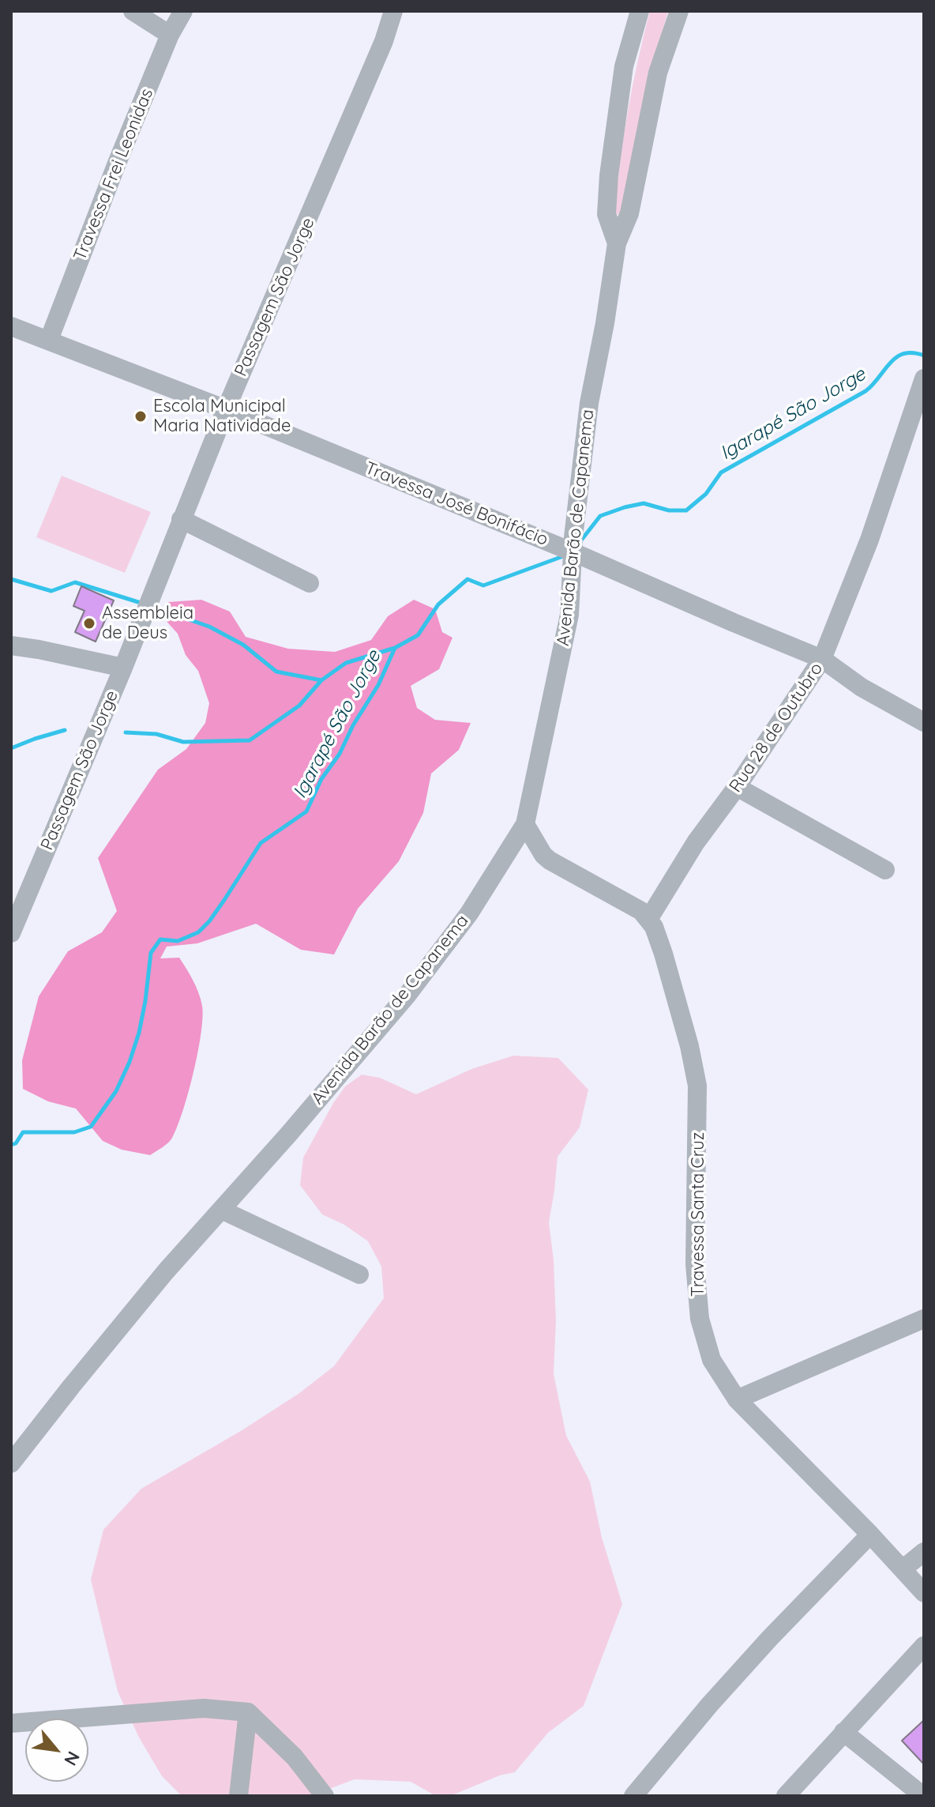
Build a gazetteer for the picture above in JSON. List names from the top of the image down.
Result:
{
  "streets": {
    "street": [
      "Travessa Frei Leonidas",
      "Passagem São Jorge",
      "Travessa José Bonifácio",
      "Avenida Barão de Capanema",
      "Rua 28 de Outubro",
      "Travessa Santa Cruz"
    ]
  },
  "crossings": [
    ["Travessa Frei Leonidas", "Travessa José Bonifácio"],
    ["Passagem São Jorge", "Travessa José Bonifácio"],
    ["Travessa José Bonifácio", "Avenida Barão de Capanema"],
    ["Travessa José Bonifácio", "Rua 28 de Outubro"],
    ["Rua 28 de Outubro", "Travessa Santa Cruz"]
  ],
  "water": ["Igarapé São Jorge"],
  "places": ["Escola Municipal Maria Natividade", "Assembleia de Deus"],
  "north": "bottom right"
}
